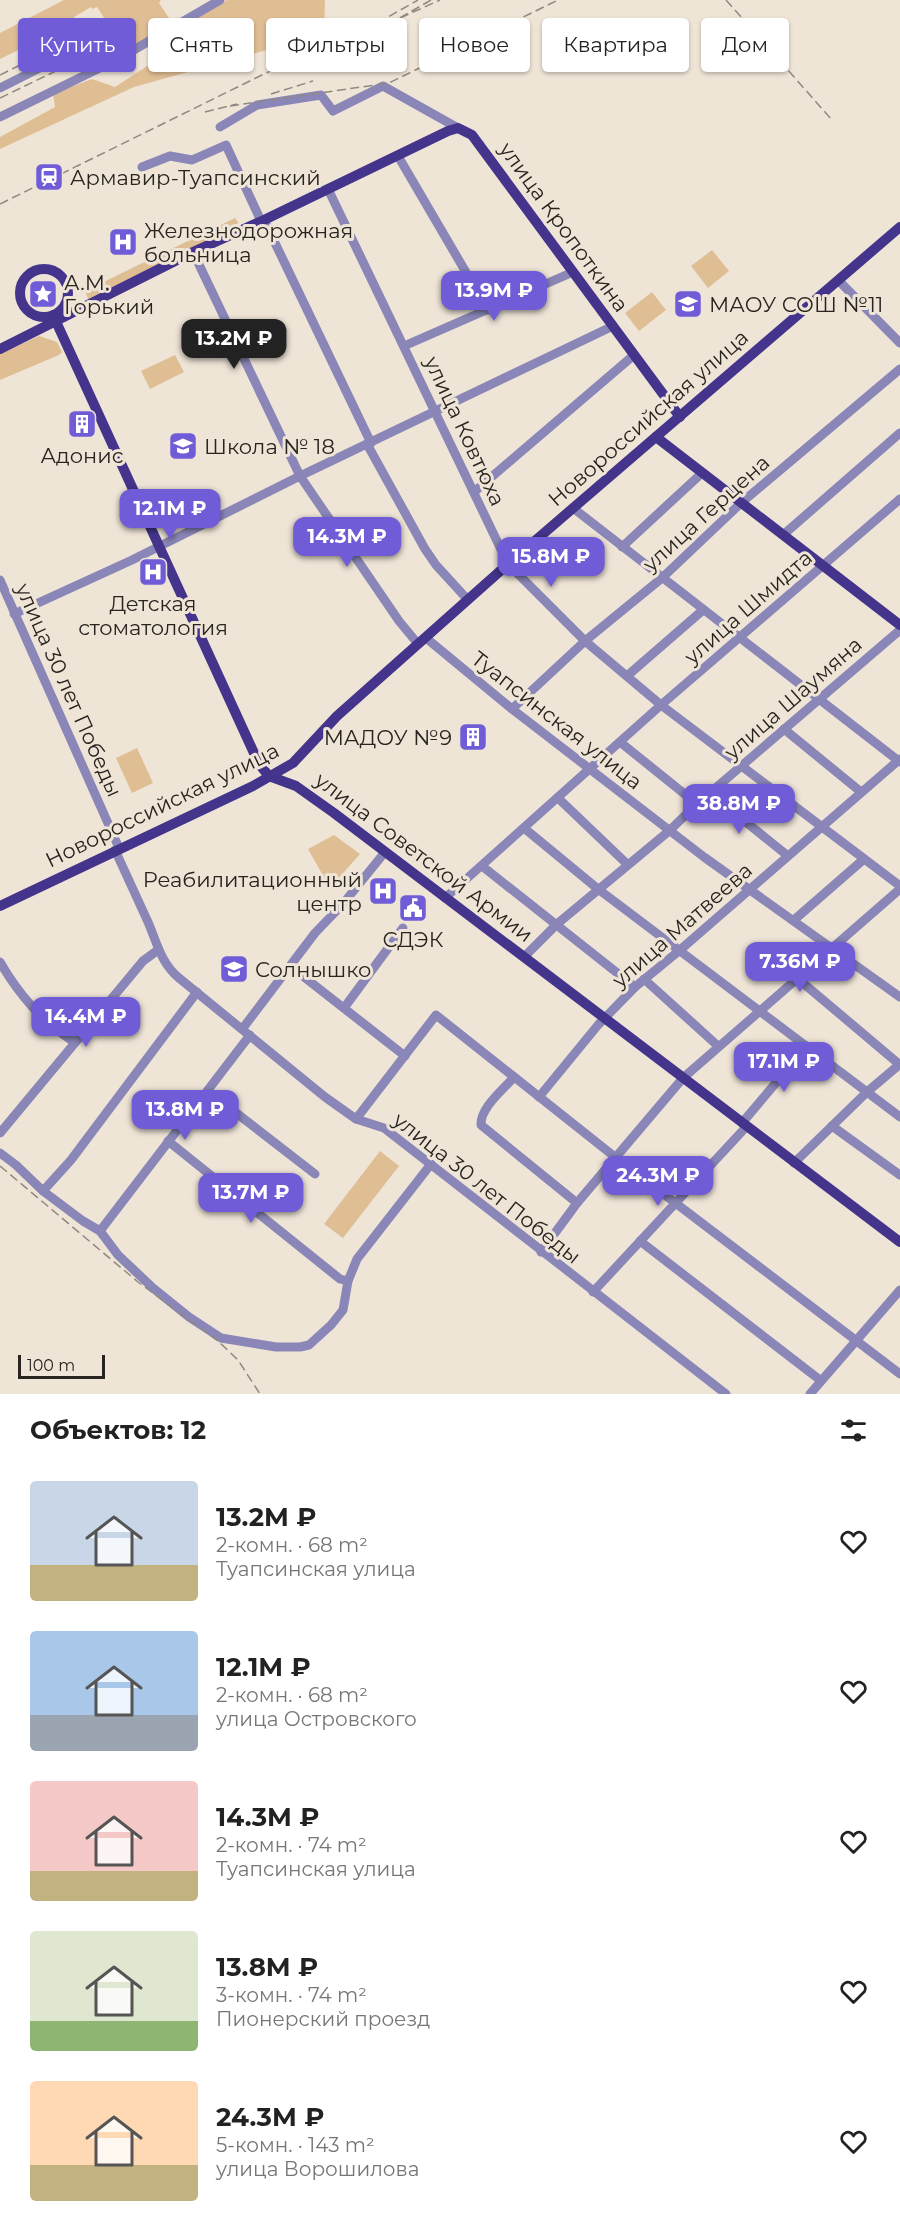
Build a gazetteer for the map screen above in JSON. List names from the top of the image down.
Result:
{
  "streets": {
    "main road": ["улица Кропоткина", "Новороссийская улица", "улица Советской Армии"],
    "street": [
      "улица Ковтюха",
      "улица Герцена",
      "улица Шмидта",
      "улица 30 лет Победы",
      "улица Шаумяна",
      "Туапсинская улица",
      "улица Матвеева"
    ]
  },
  "crossings": [
    ["улица Кропоткина", "Новороссийская улица"],
    ["Новороссийская улица", "улица Ковтюха"],
    ["Новороссийская улица", "улица 30 лет Победы"],
    ["Новороссийская улица", "Туапсинская улица"],
    ["Новороссийская улица", "улица Советской Армии"],
    ["улица Ковтюха", "улица Герцена"],
    ["улица Ковтюха", "улица Шмидта"],
    ["улица Ковтюха", "улица Шаумяна"],
    ["улица Ковтюха", "улица Матвеева"],
    ["улица Герцена", "Туапсинская улица"],
    ["улица Шмидта", "Туапсинская улица"],
    ["улица Шмидта", "улица Советской Армии"],
    ["улица Шаумяна", "Туапсинская улица"],
    ["улица Шаумяна", "улица Советской Армии"],
    ["Туапсинская улица", "улица Матвеева"],
    ["улица Советской Армии", "улица Матвеева"]
  ],
  "places": {
    "station": ["Армавир-Туапсинский"],
    "hospital": ["Железнодорожная больница", "Детская стоматология", "Реабилитационный центр"],
    "place": ["А.М. Горький"],
    "school or university": ["МАОУ СОШ №11", "Школа № 18", "Солнышко"],
    "building": ["Адонис", "МАДОУ №9"],
    "public building": ["СДЭК"]
  },
  "scale_bar": "100 m",
  "page": {
    "chip": [
      "Купить",
      "Снять",
      "Фильтры",
      "Новое",
      "Квартира",
      "Дом"
    ],
    "price": [
      "13.9M ₽",
      "13.2M ₽",
      "12.1M ₽",
      "14.3M ₽",
      "15.8M ₽",
      "38.8M ₽",
      "7.36M ₽",
      "14.4M ₽",
      "17.1M ₽",
      "13.8M ₽",
      "24.3M ₽",
      "13.7M ₽"
    ],
    "scale": "100 m",
    "heading": "Объектов: 12",
    "list": [
      {
        "name": "13.2M ₽",
        "note": "2-комн. · 68 m² · Туапсинская улица"
      },
      {
        "name": "12.1M ₽",
        "note": "2-комн. · 68 m² · улица Островского"
      },
      {
        "name": "14.3M ₽",
        "note": "2-комн. · 74 m² · Туапсинская улица"
      },
      {
        "name": "13.8M ₽",
        "note": "3-комн. · 74 m² · Пионерский проезд"
      },
      {
        "name": "24.3M ₽",
        "note": "5-комн. · 143 m² · улица Ворошилова"
      }
    ]
  }
}
